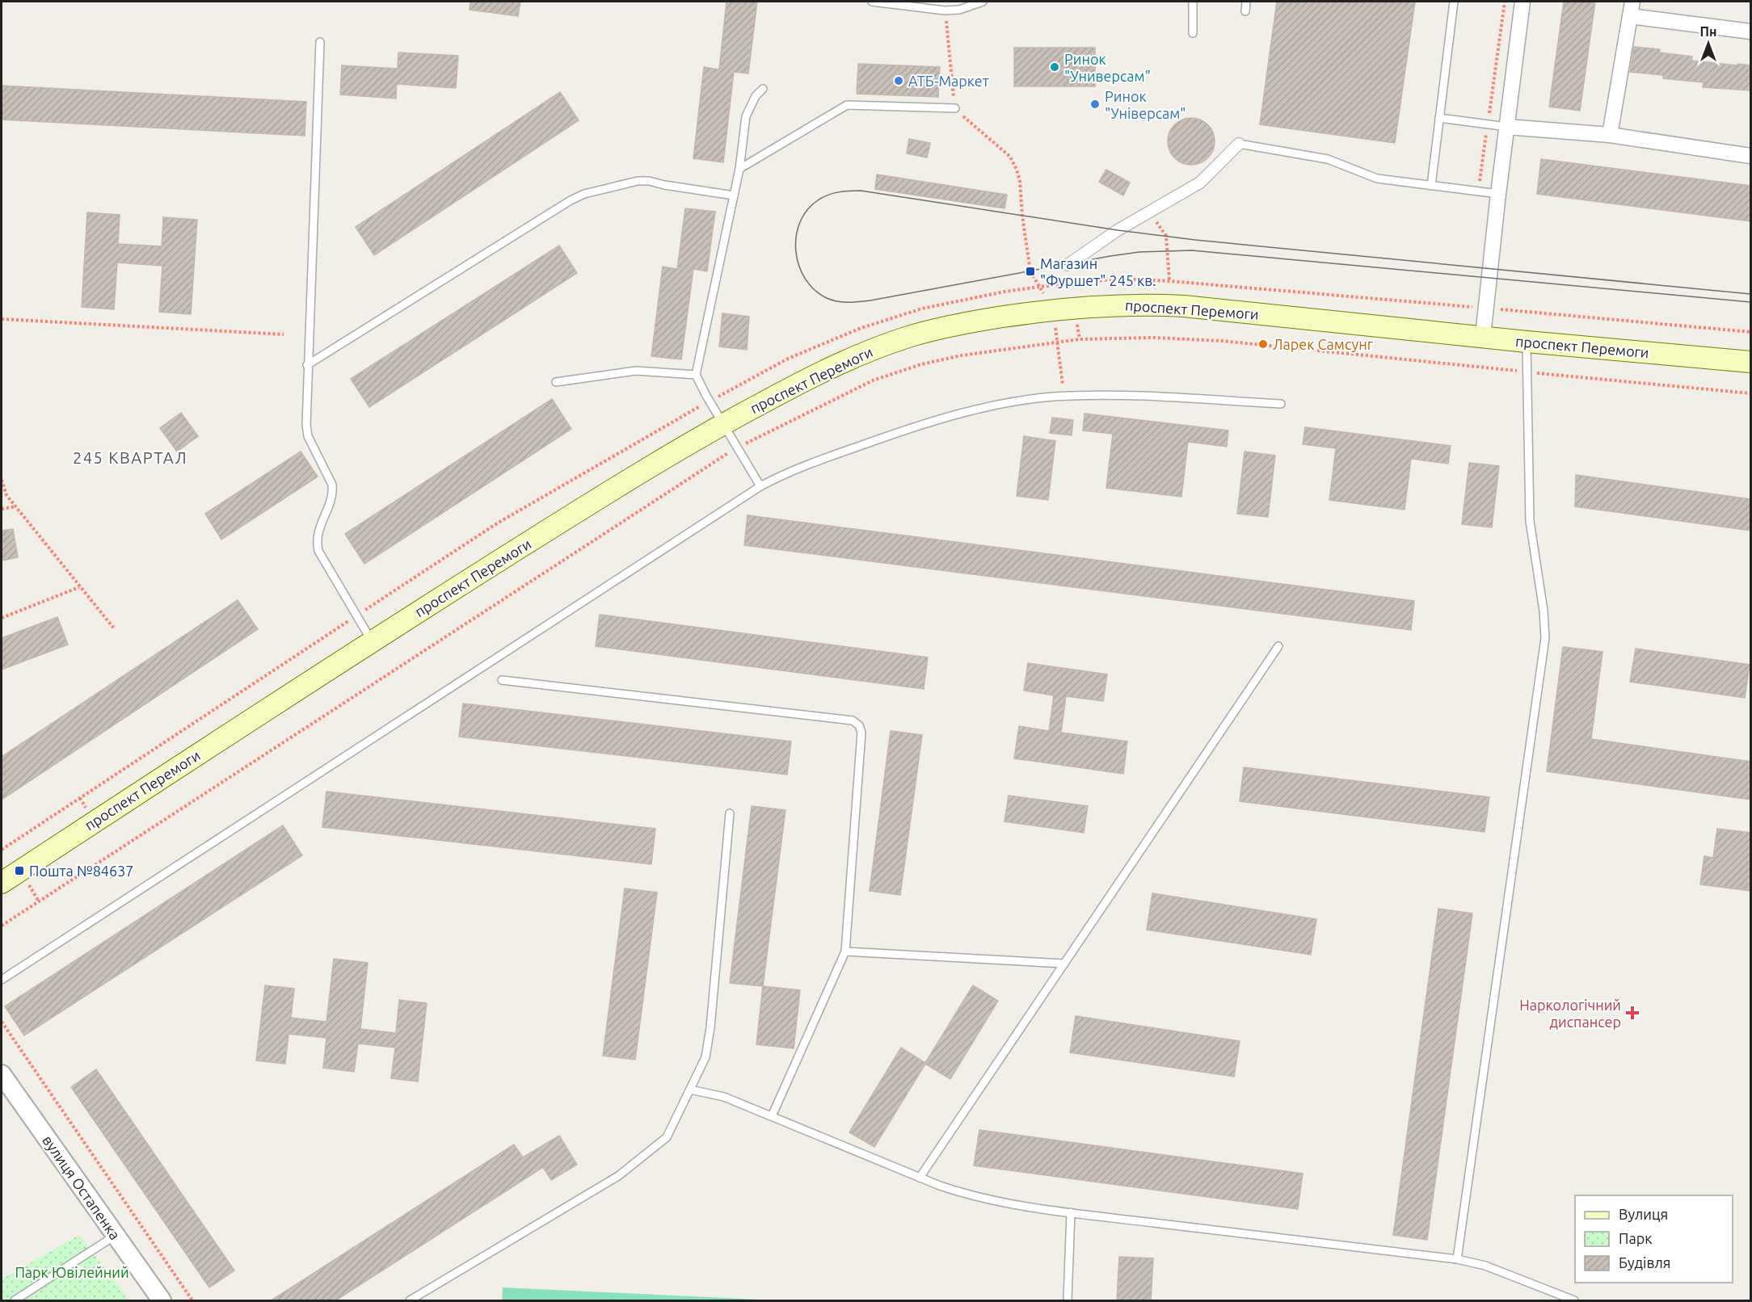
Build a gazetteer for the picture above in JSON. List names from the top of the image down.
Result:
{
  "streets": {
    "main road": ["проспект Перемоги"],
    "street": ["вулиця Остапенка"]
  },
  "districts": ["245 КВАРТАЛ"],
  "parks": ["Парк Ювілейний"],
  "places": {
    "other": [
      "Ринок \"Универсам\"",
      "АТБ-Маркет",
      "Ринок \"Універсам\"",
      "Ларек Самсунг"
    ],
    "transit": ["Магазин \"Фуршет\" 245 кв.", "Пошта №84637"],
    "health": ["Наркологічний диспансер"]
  },
  "legend": ["Вулиця", "Парк", "Будівля"],
  "north": "top"
}
